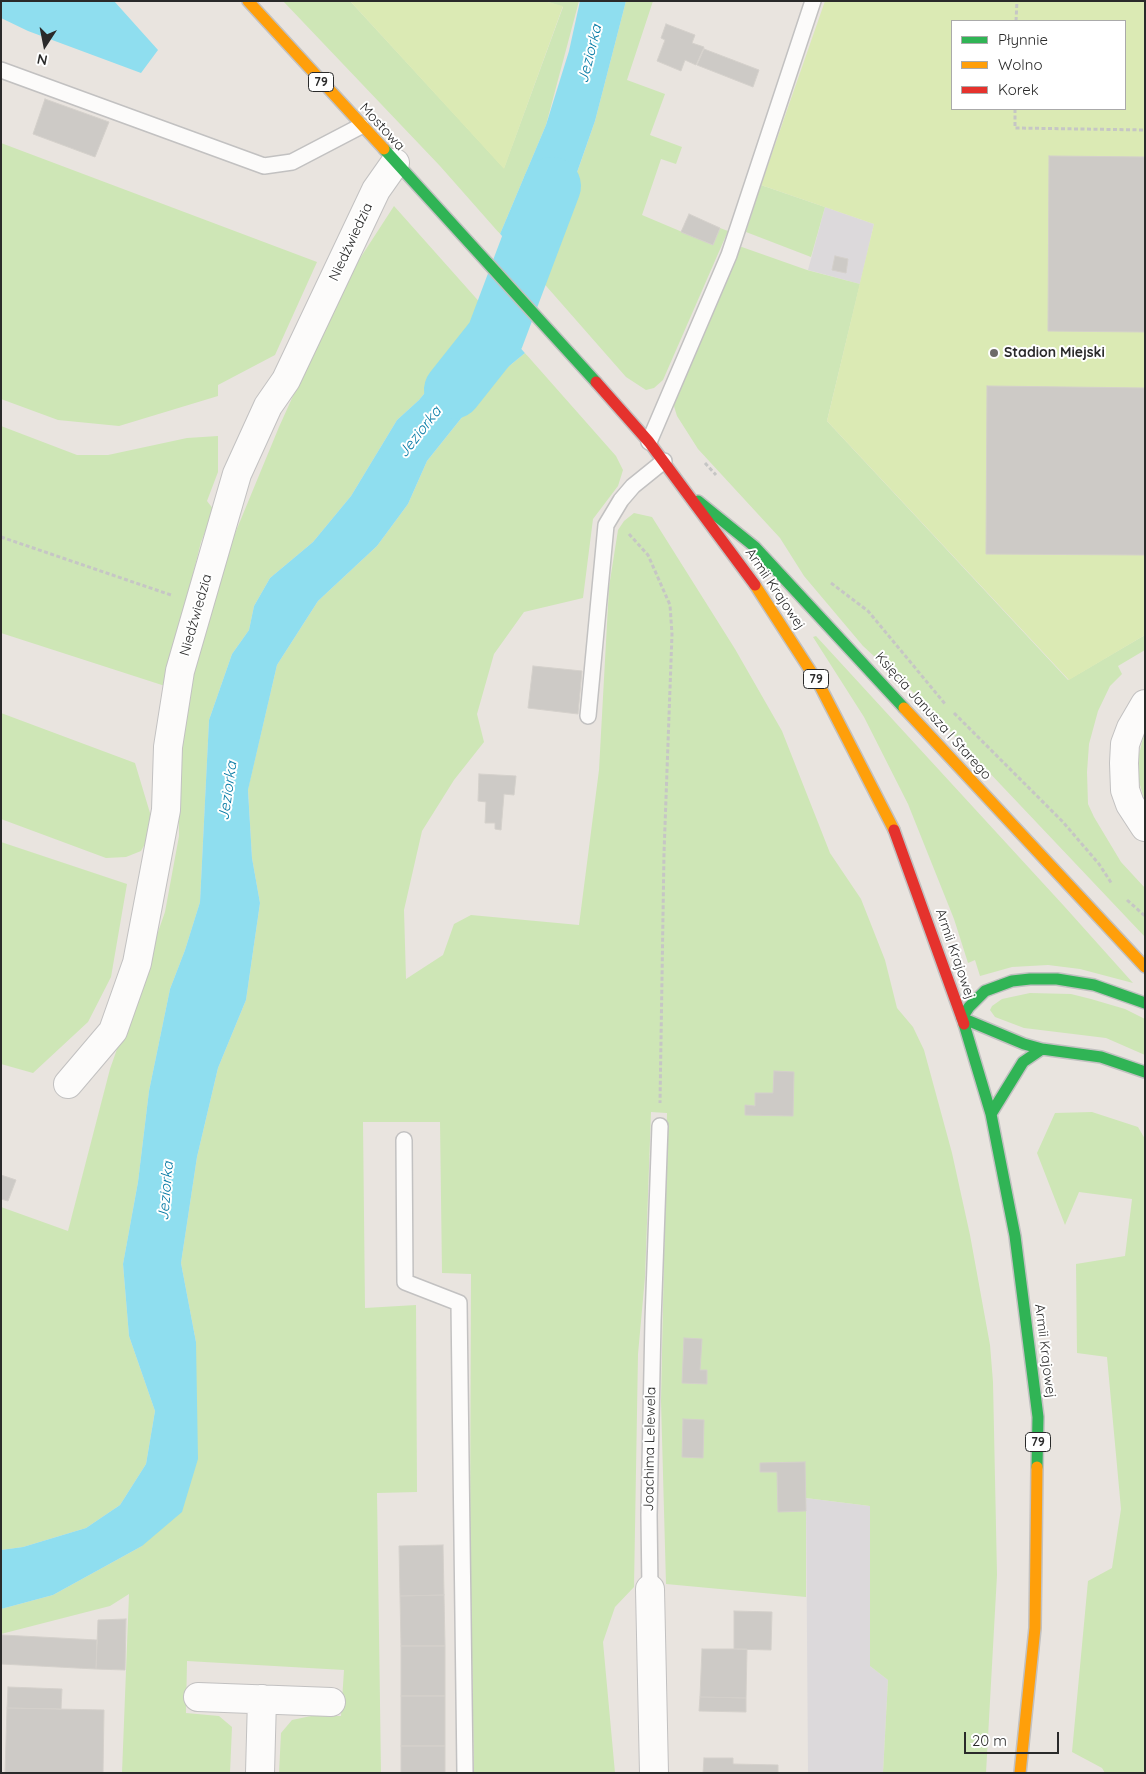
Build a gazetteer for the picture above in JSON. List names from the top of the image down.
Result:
{
  "streets": {
    "main road": [
      "79",
      "Mostowa",
      "Armii Krajowej",
      "Księcia Janusza I Starego"
    ],
    "street": ["Niedźwiedzia", "Joachima Lelewela"]
  },
  "crossings": [
    ["Mostowa", "Niedźwiedzia"],
    ["Mostowa", "Armii Krajowej"],
    ["Armii Krajowej", "Księcia Janusza I Starego"]
  ],
  "water": ["Jeziorka"],
  "places": ["Stadion Miejski"],
  "legend": ["Płynnie", "Wolno", "Korek"],
  "scale_bar": "20 m",
  "north": "bottom"
}
